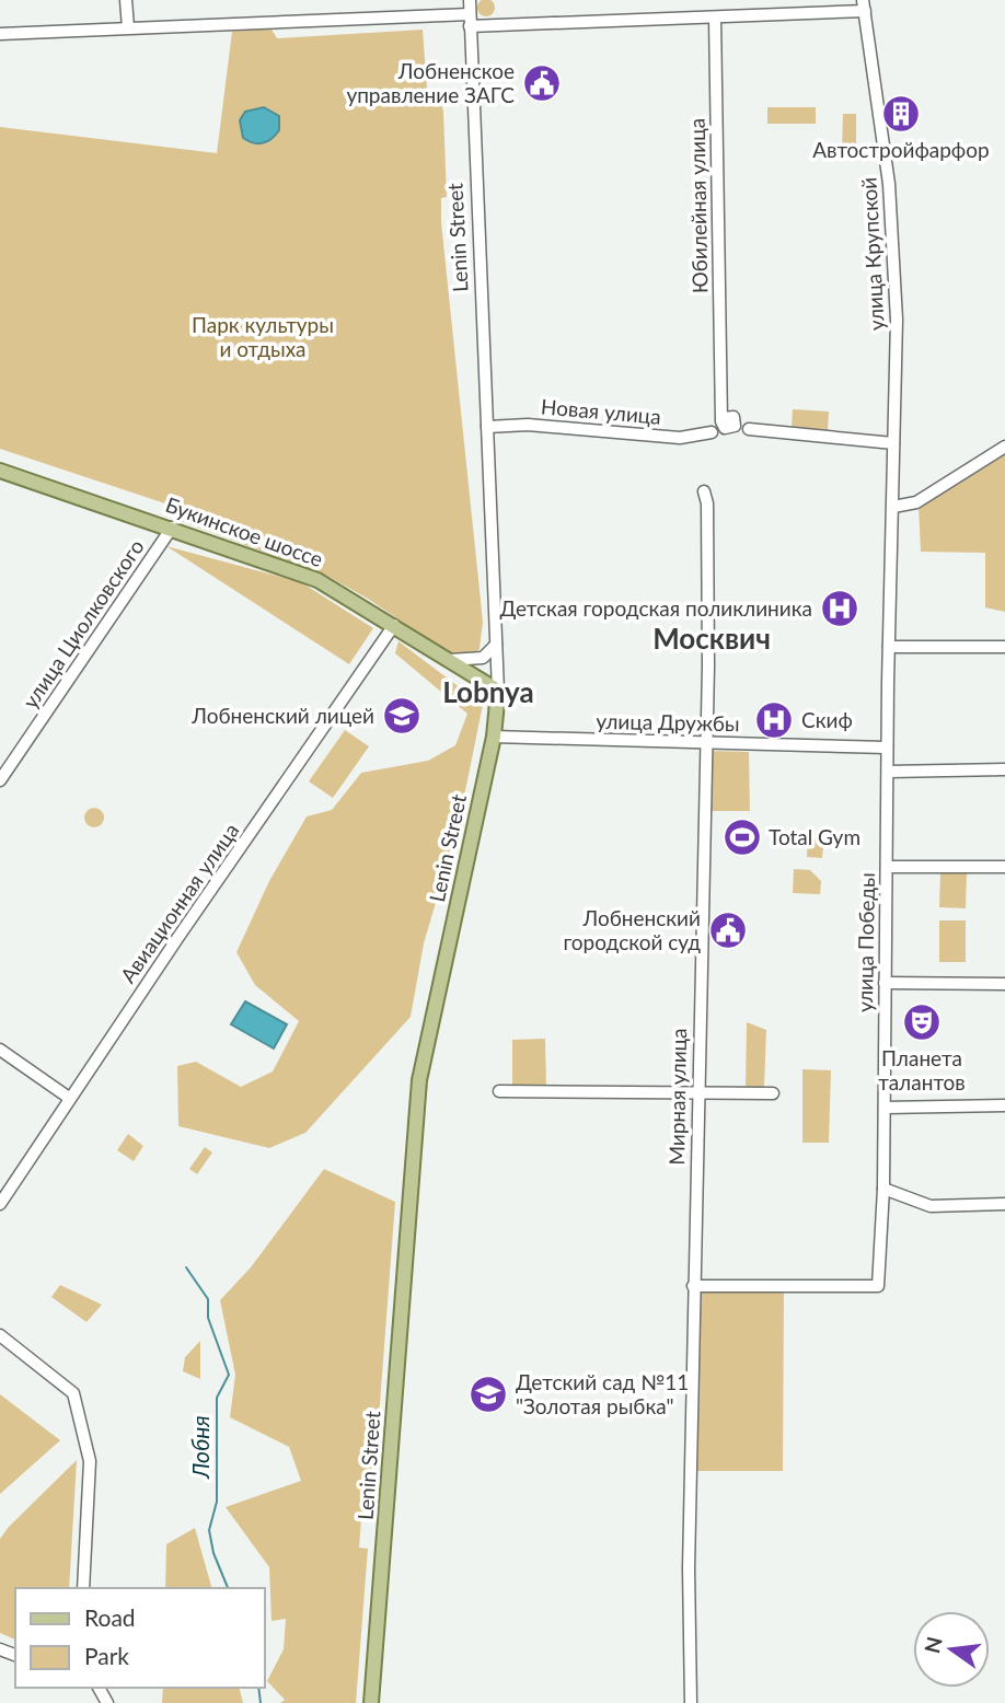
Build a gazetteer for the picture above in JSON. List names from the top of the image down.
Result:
{
  "streets": {
    "main road": ["Lenin Street", "Букинское шоссе"],
    "street": [
      "Юбилейная улица",
      "улица Крупской",
      "Новая улица",
      "улица Циолковского",
      "улица Дружбы",
      "Авиационная улица",
      "улица Победы",
      "Мирная улица"
    ]
  },
  "crossings": [
    ["Юбилейная улица", "Новая улица"],
    ["Lenin Street", "Новая улица"],
    ["Lenin Street", "Букинское шоссе"],
    ["Lenin Street", "улица Дружбы"],
    ["улица Крупской", "улица Победы"],
    ["Букинское шоссе", "улица Циолковского"],
    ["Букинское шоссе", "Авиационная улица"],
    ["улица Дружбы", "улица Победы"],
    ["улица Дружбы", "Мирная улица"],
    ["улица Победы", "Мирная улица"]
  ],
  "districts": ["Москвич", "Lobnya"],
  "water": ["Лобня"],
  "parks": ["Парк культуры и отдыха"],
  "places": {
    "public building": ["Лобненское управление ЗАГС", "Лобненский городской суд"],
    "building": ["Автостройфарфор"],
    "hospital": ["Детская городская поликлиника", "Скиф"],
    "school or university": ["Лобненский лицей", "Детский сад №11 \"Золотая рыбка\""],
    "sports": ["Total Gym"],
    "theatre": ["Планета талантов"]
  },
  "legend": ["Road", "Park"],
  "north": "left"
}
